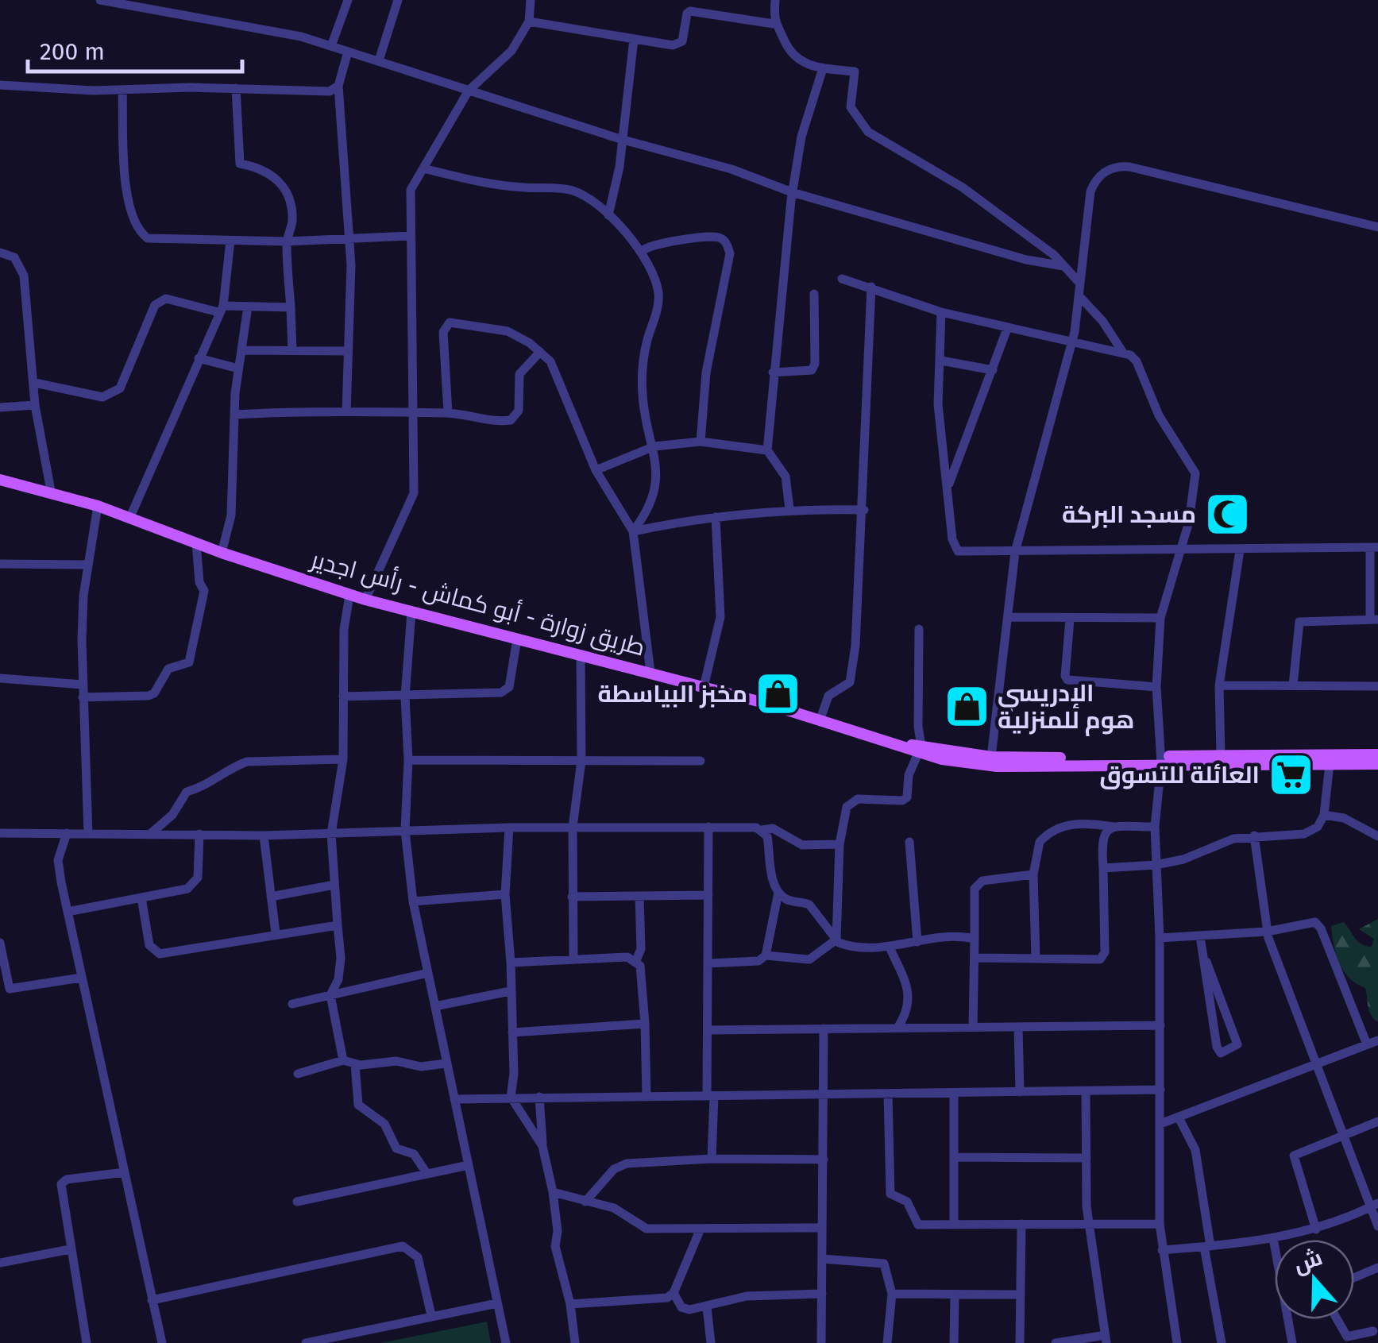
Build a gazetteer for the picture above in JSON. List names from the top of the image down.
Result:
{
  "streets": {
    "main road": ["طريق زوارة - أبو كماش - رأس اجدير"]
  },
  "places": {
    "mosque": ["مسجد البركة"],
    "shop": ["مخبز البياسطة", "الإدريسي هوم للمنزلية"],
    "supermarket": ["العائلة للتسوق"]
  },
  "scale_bar": "200 m",
  "north": "top"
}
